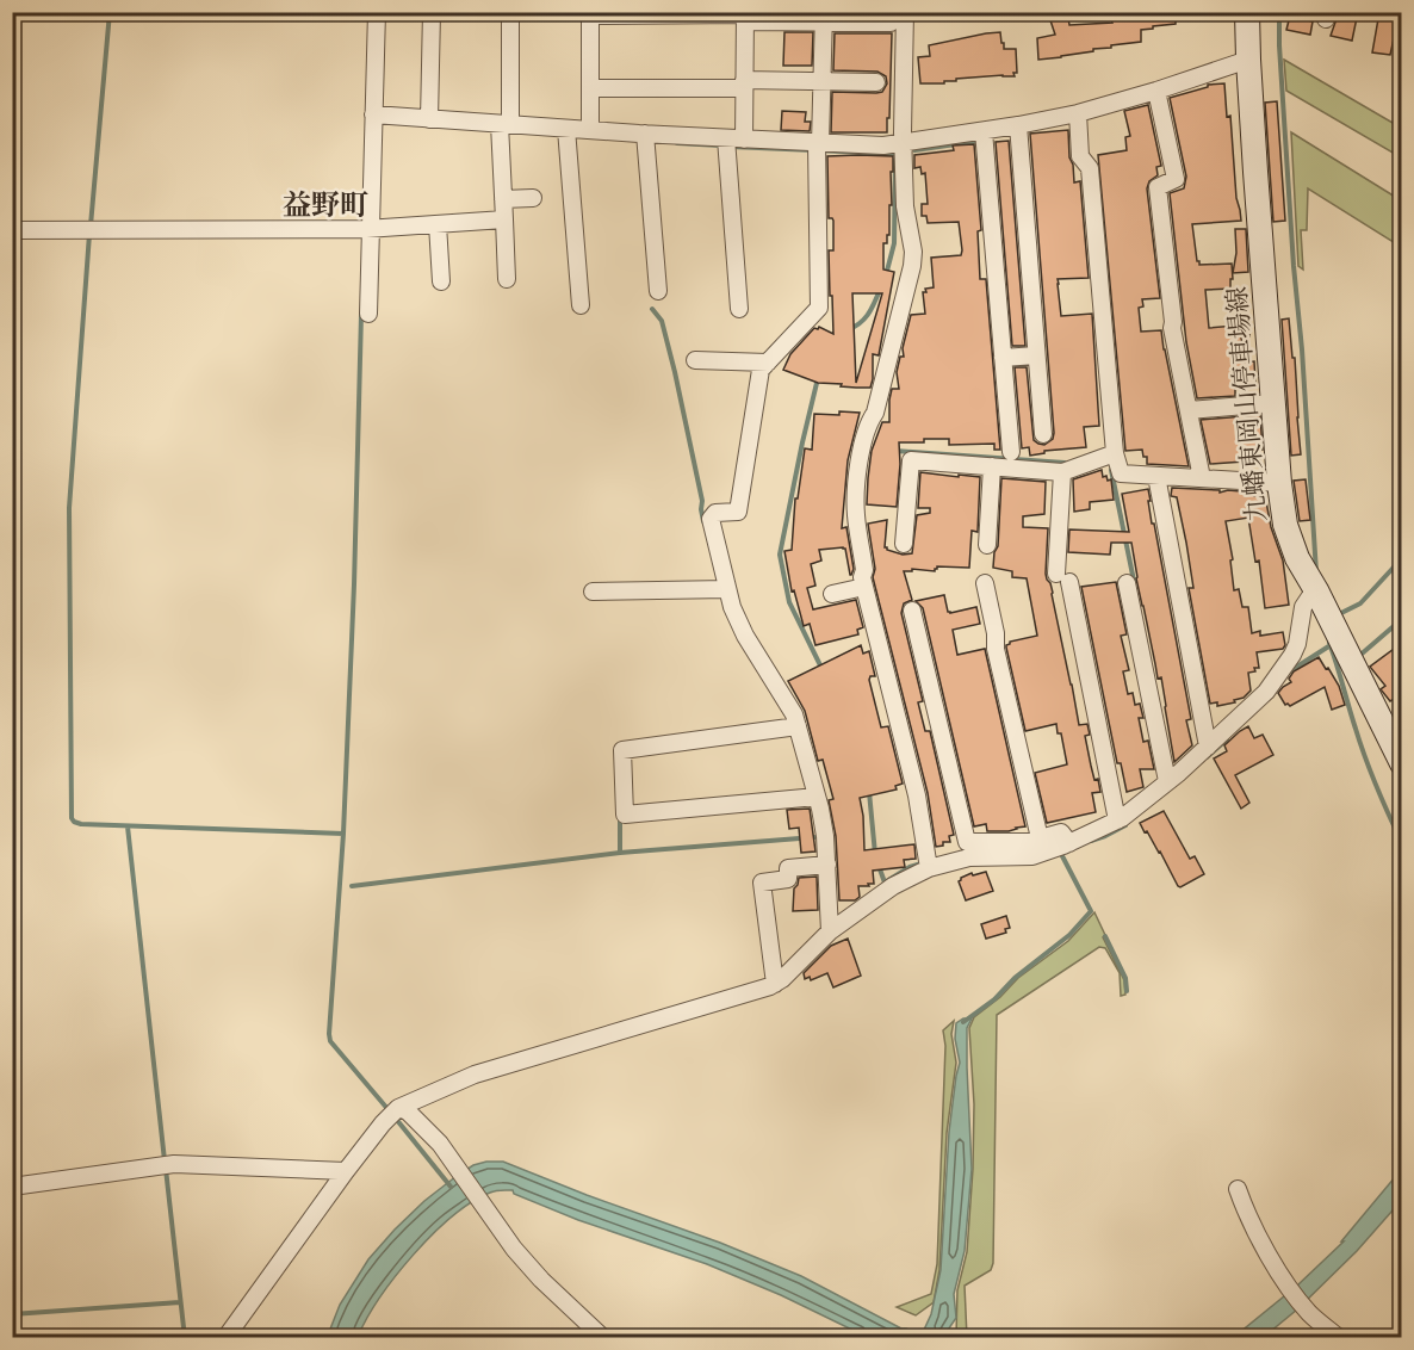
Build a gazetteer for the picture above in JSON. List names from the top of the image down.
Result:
{
  "streets": {
    "main road": ["九蟠東岡山停車場線"]
  },
  "districts": ["益野町"]
}
